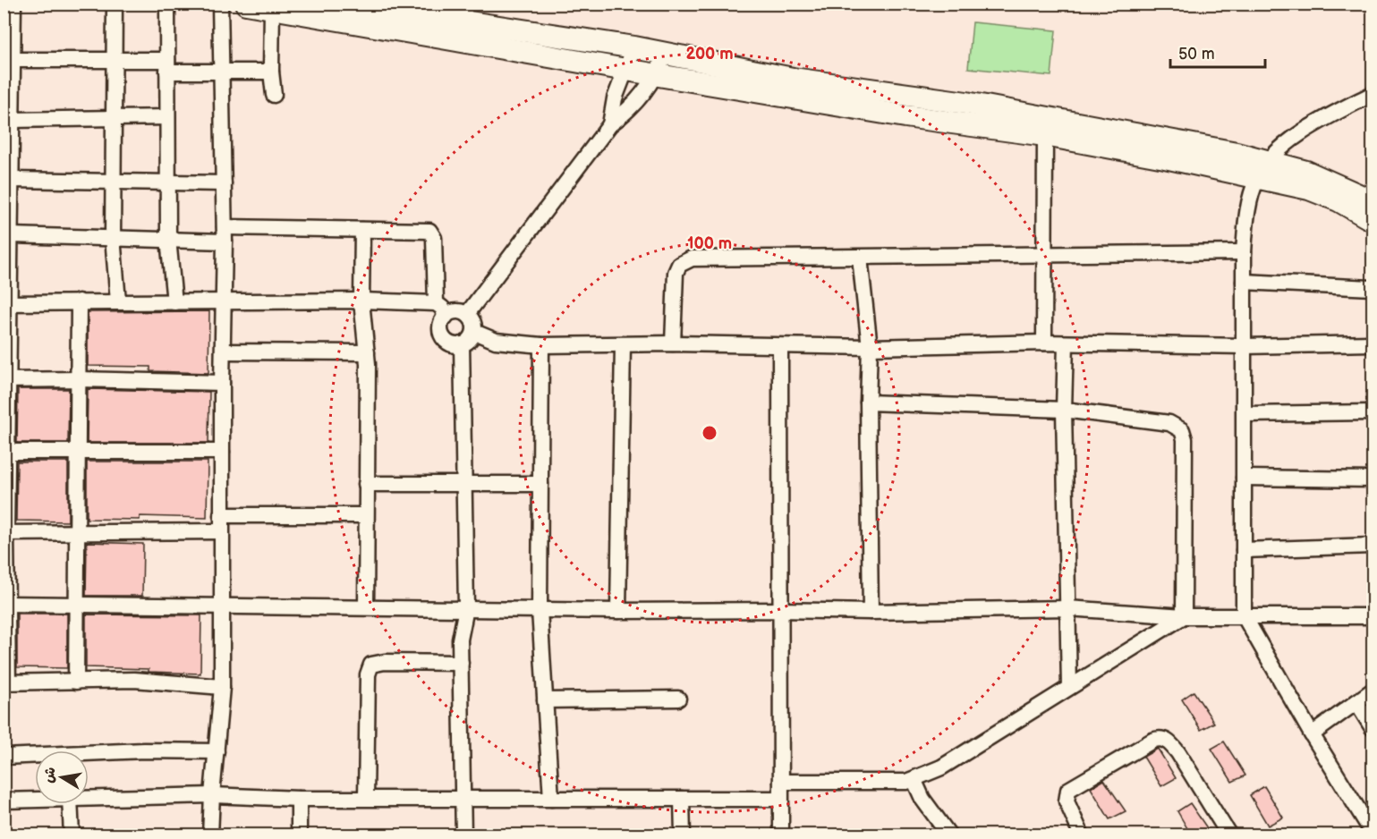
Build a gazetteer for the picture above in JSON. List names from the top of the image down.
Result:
{
  "scale_bar": "50 m",
  "north": "left",
  "rings": ["200 m", "100 m"]
}
